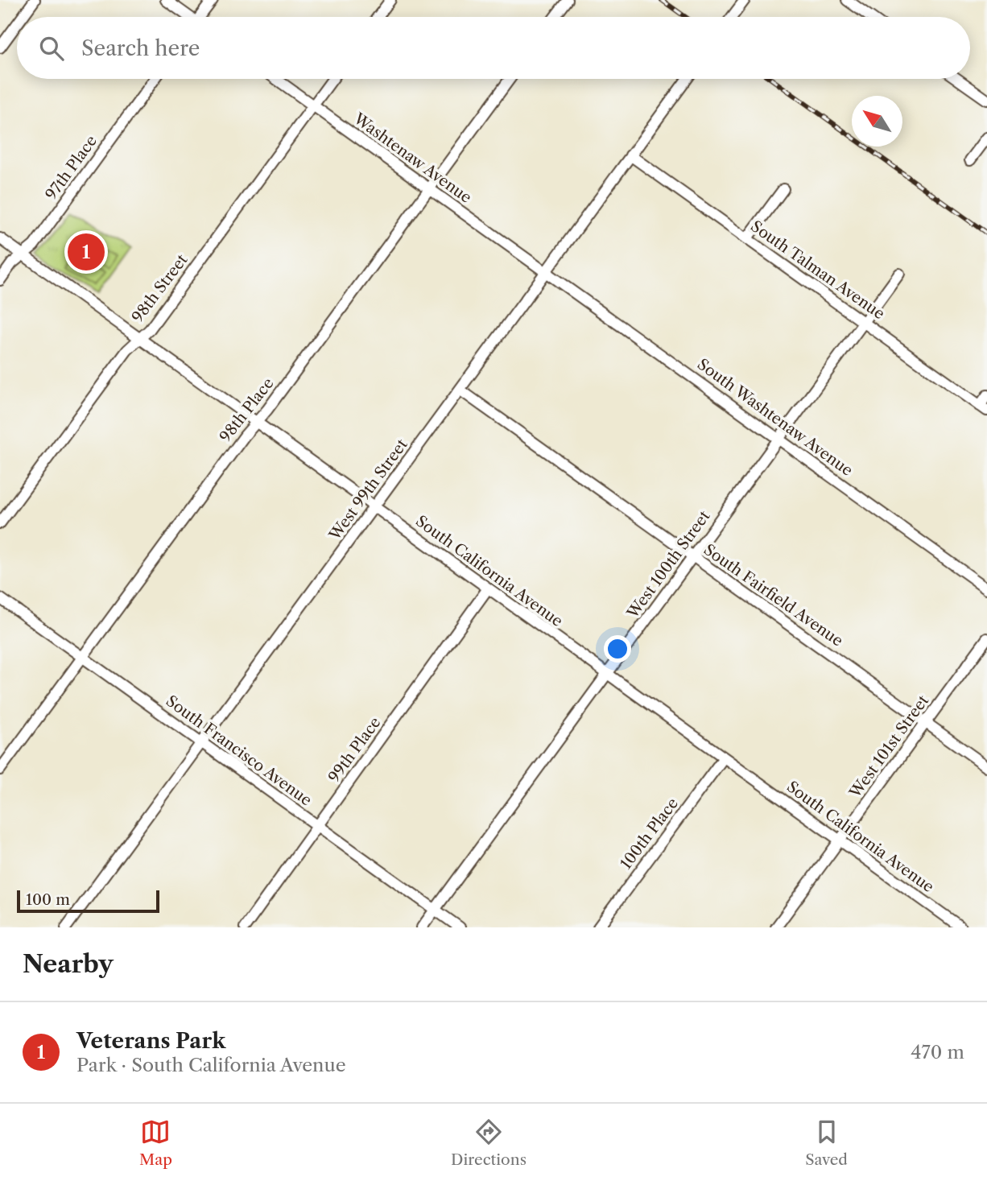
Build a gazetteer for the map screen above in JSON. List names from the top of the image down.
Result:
{
  "streets": {
    "street": [
      "Washtenaw Avenue",
      "97th Place",
      "South Talman Avenue",
      "98th Street",
      "98th Place",
      "South Washtenaw Avenue",
      "West 99th Street",
      "West 100th Street",
      "South California Avenue",
      "South Fairfield Avenue",
      "West 101st Street",
      "99th Place",
      "South Francisco Avenue",
      "100th Place"
    ]
  },
  "crossings": [
    ["Washtenaw Avenue", "98th Street"],
    ["Washtenaw Avenue", "98th Place"],
    ["Washtenaw Avenue", "South Washtenaw Avenue"],
    ["Washtenaw Avenue", "West 99th Street"],
    ["97th Place", "South California Avenue"],
    ["South Talman Avenue", "West 99th Street"],
    ["South Talman Avenue", "West 100th Street"],
    ["98th Street", "South California Avenue"],
    ["98th Place", "South California Avenue"],
    ["98th Place", "South Francisco Avenue"],
    ["South Washtenaw Avenue", "West 99th Street"],
    ["South Washtenaw Avenue", "West 100th Street"],
    ["West 99th Street", "South California Avenue"],
    ["West 99th Street", "South Fairfield Avenue"],
    ["West 99th Street", "South Francisco Avenue"],
    ["West 100th Street", "South California Avenue"],
    ["West 100th Street", "South Fairfield Avenue"],
    ["West 100th Street", "South Francisco Avenue"],
    ["South California Avenue", "West 101st Street"],
    ["South California Avenue", "99th Place"],
    ["South California Avenue", "100th Place"],
    ["South Fairfield Avenue", "West 101st Street"],
    ["99th Place", "South Francisco Avenue"]
  ],
  "scale_bar": "100 m",
  "north": "top left",
  "page": {
    "search": "Search here",
    "pins": "1",
    "scale": "100 m",
    "heading": "Nearby",
    "list": [
      {
        "mark": "1",
        "name": "Veterans Park",
        "note": "Park · South California Avenue",
        "value": "470 m"
      }
    ],
    "nav": ["Map", "Directions", "Saved"]
  }
}
